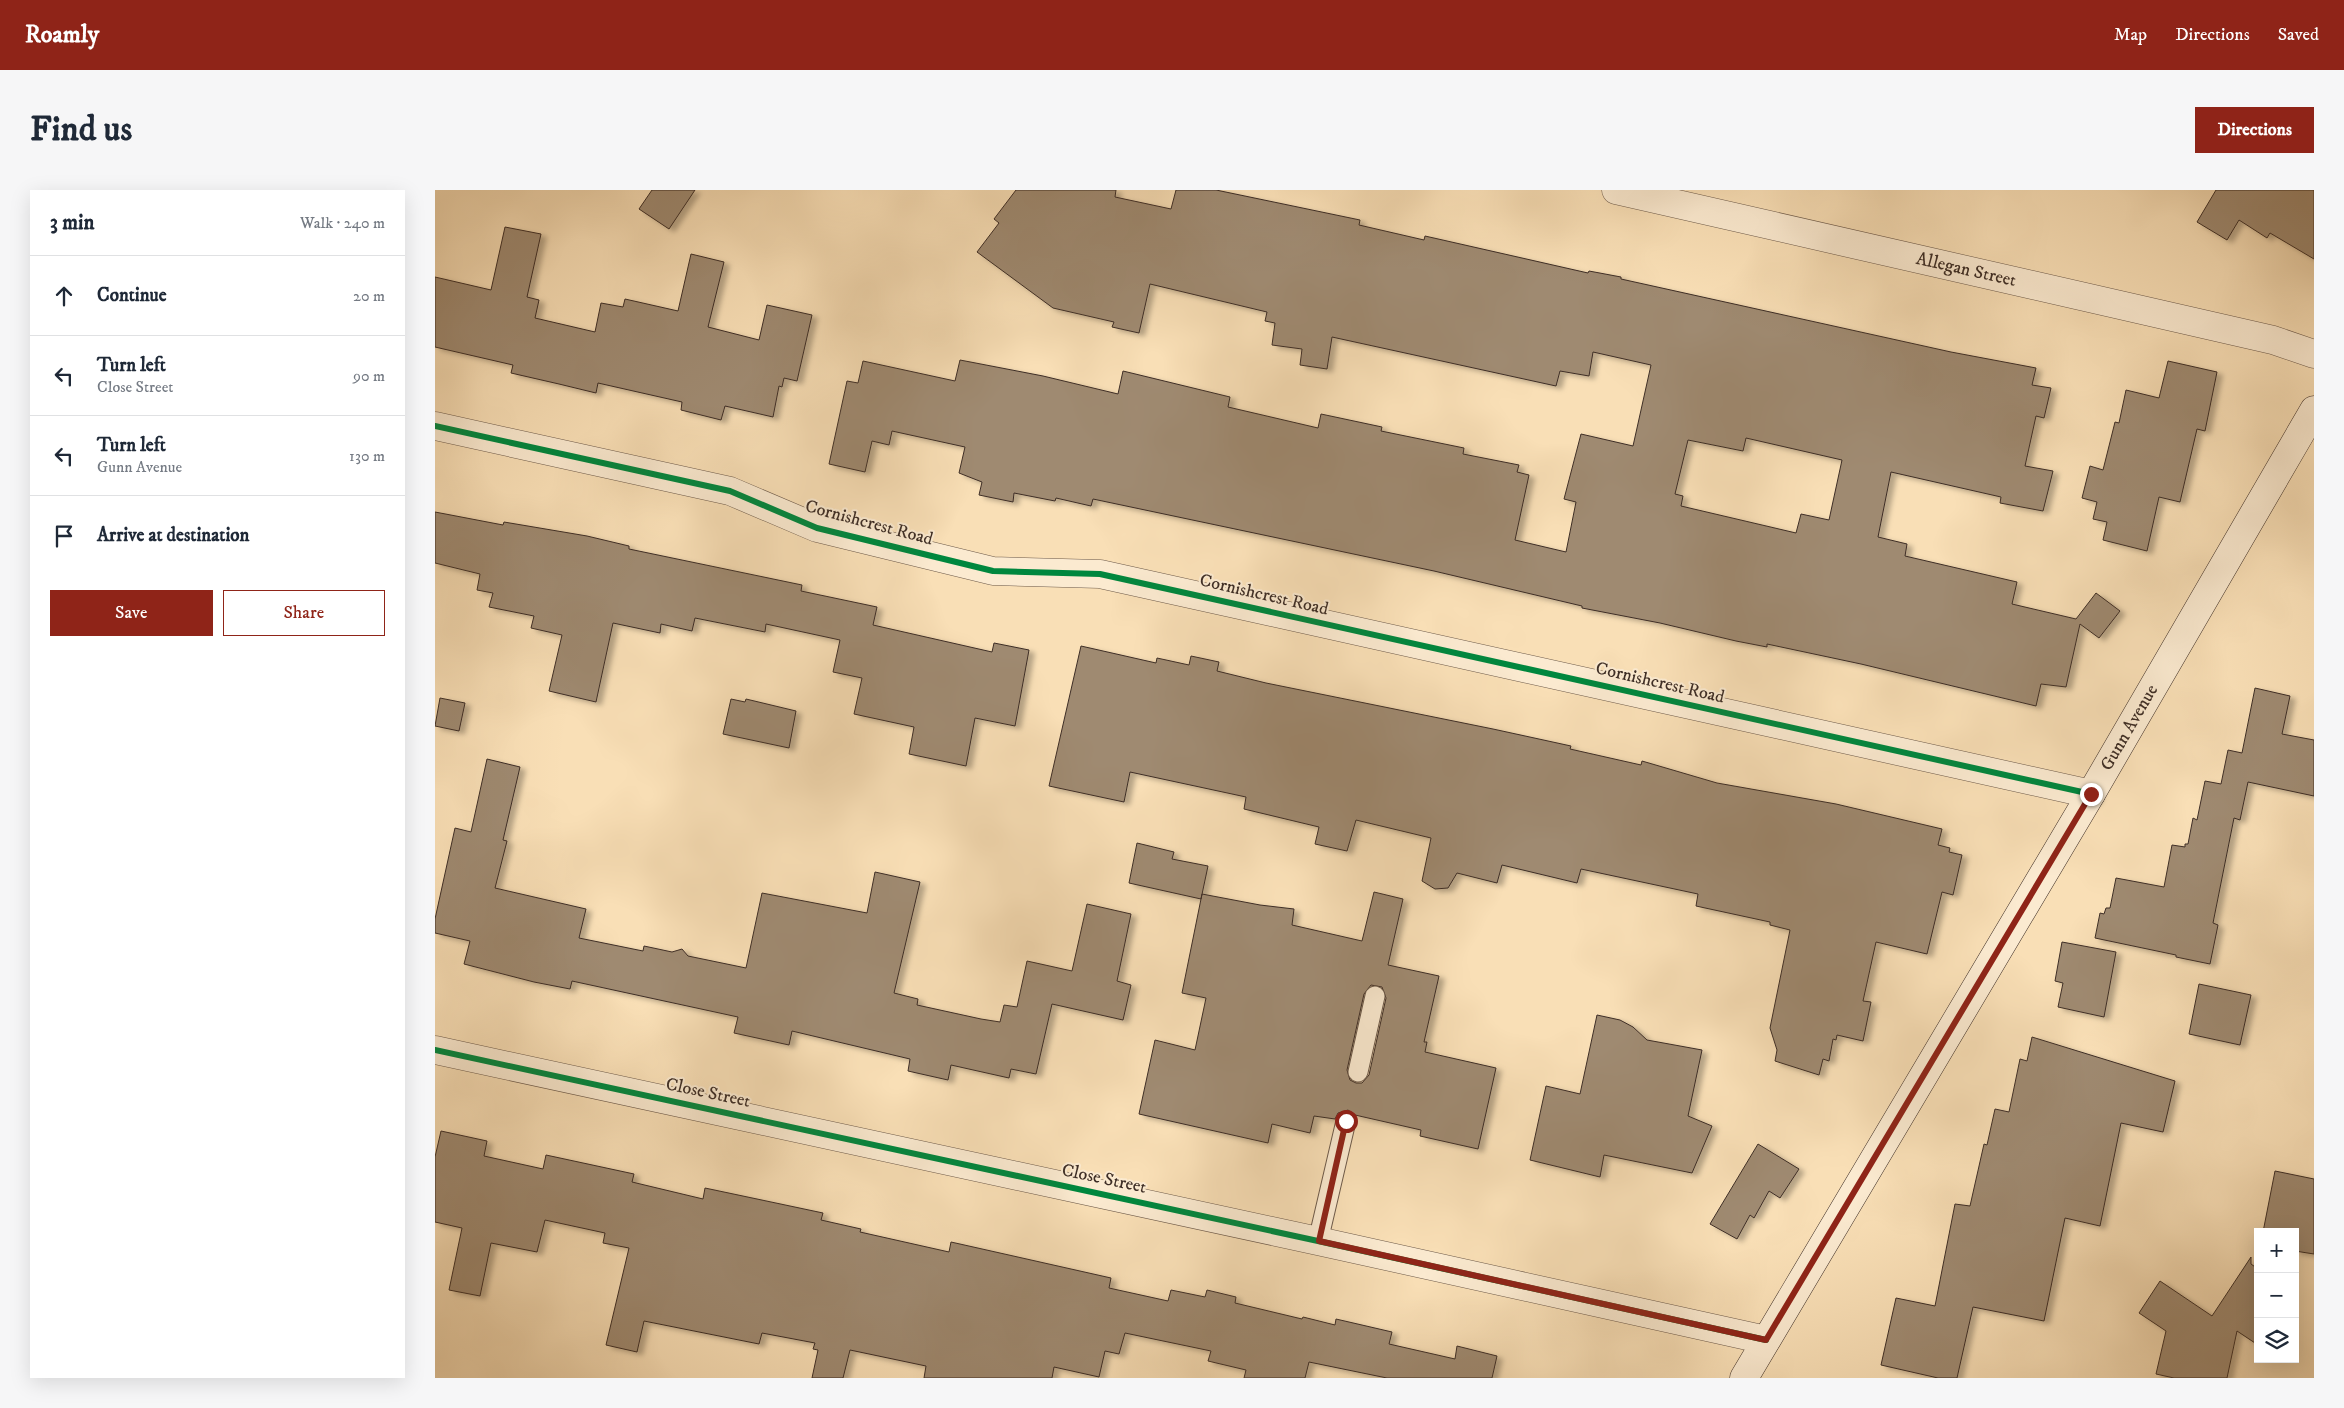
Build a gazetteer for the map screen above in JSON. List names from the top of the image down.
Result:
{
  "streets": {
    "street": [
      "Allegan Street",
      "Cornishcrest Road",
      "Gunn Avenue",
      "Close Street"
    ]
  },
  "crossings": [
    ["Cornishcrest Road", "Gunn Avenue"],
    ["Gunn Avenue", "Close Street"]
  ],
  "page": {
    "header": "Roamly",
    "nav": ["Map", "Directions", "Saved"],
    "buttons": [
      "Directions",
      ["Save", "Share"]
    ],
    "title": "Find us",
    "heading": ["3 min", "Walk · 240 m"],
    "list": [
      ["Continue", "20 m"],
      ["Turn left", "Close Street", "90 m"],
      ["Turn left", "Gunn Avenue", "130 m"],
      "Arrive at destination"
    ],
    "map_buttons": ["+", "−"]
  }
}
